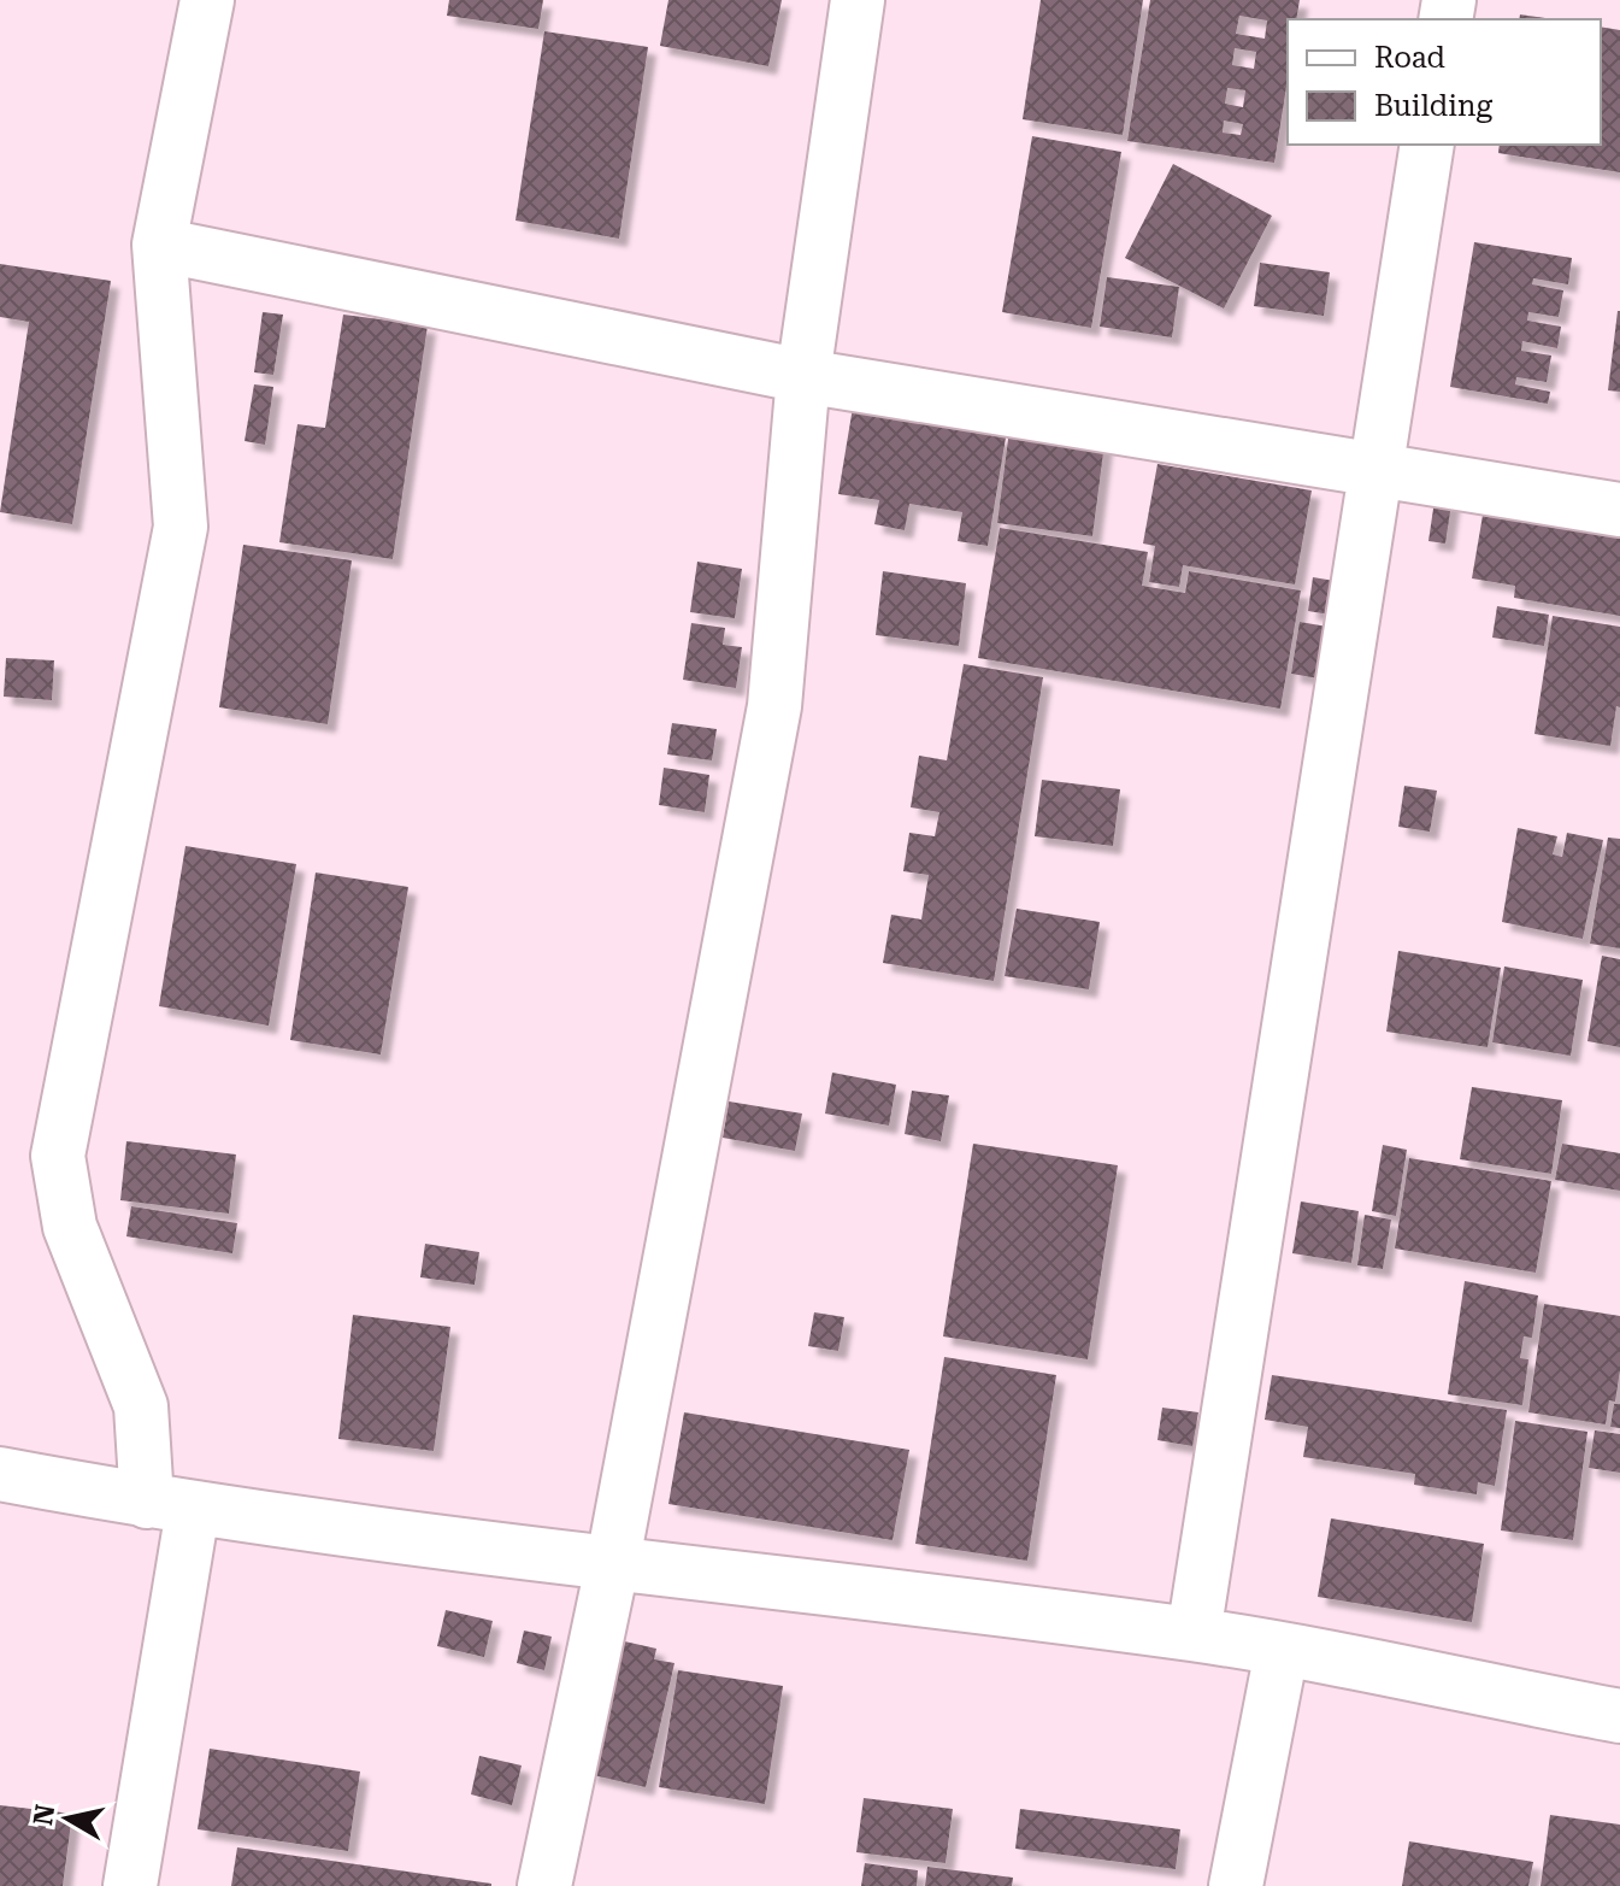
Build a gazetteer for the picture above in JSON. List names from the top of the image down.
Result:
{
  "legend": ["Road", "Building"],
  "north": "left"
}
